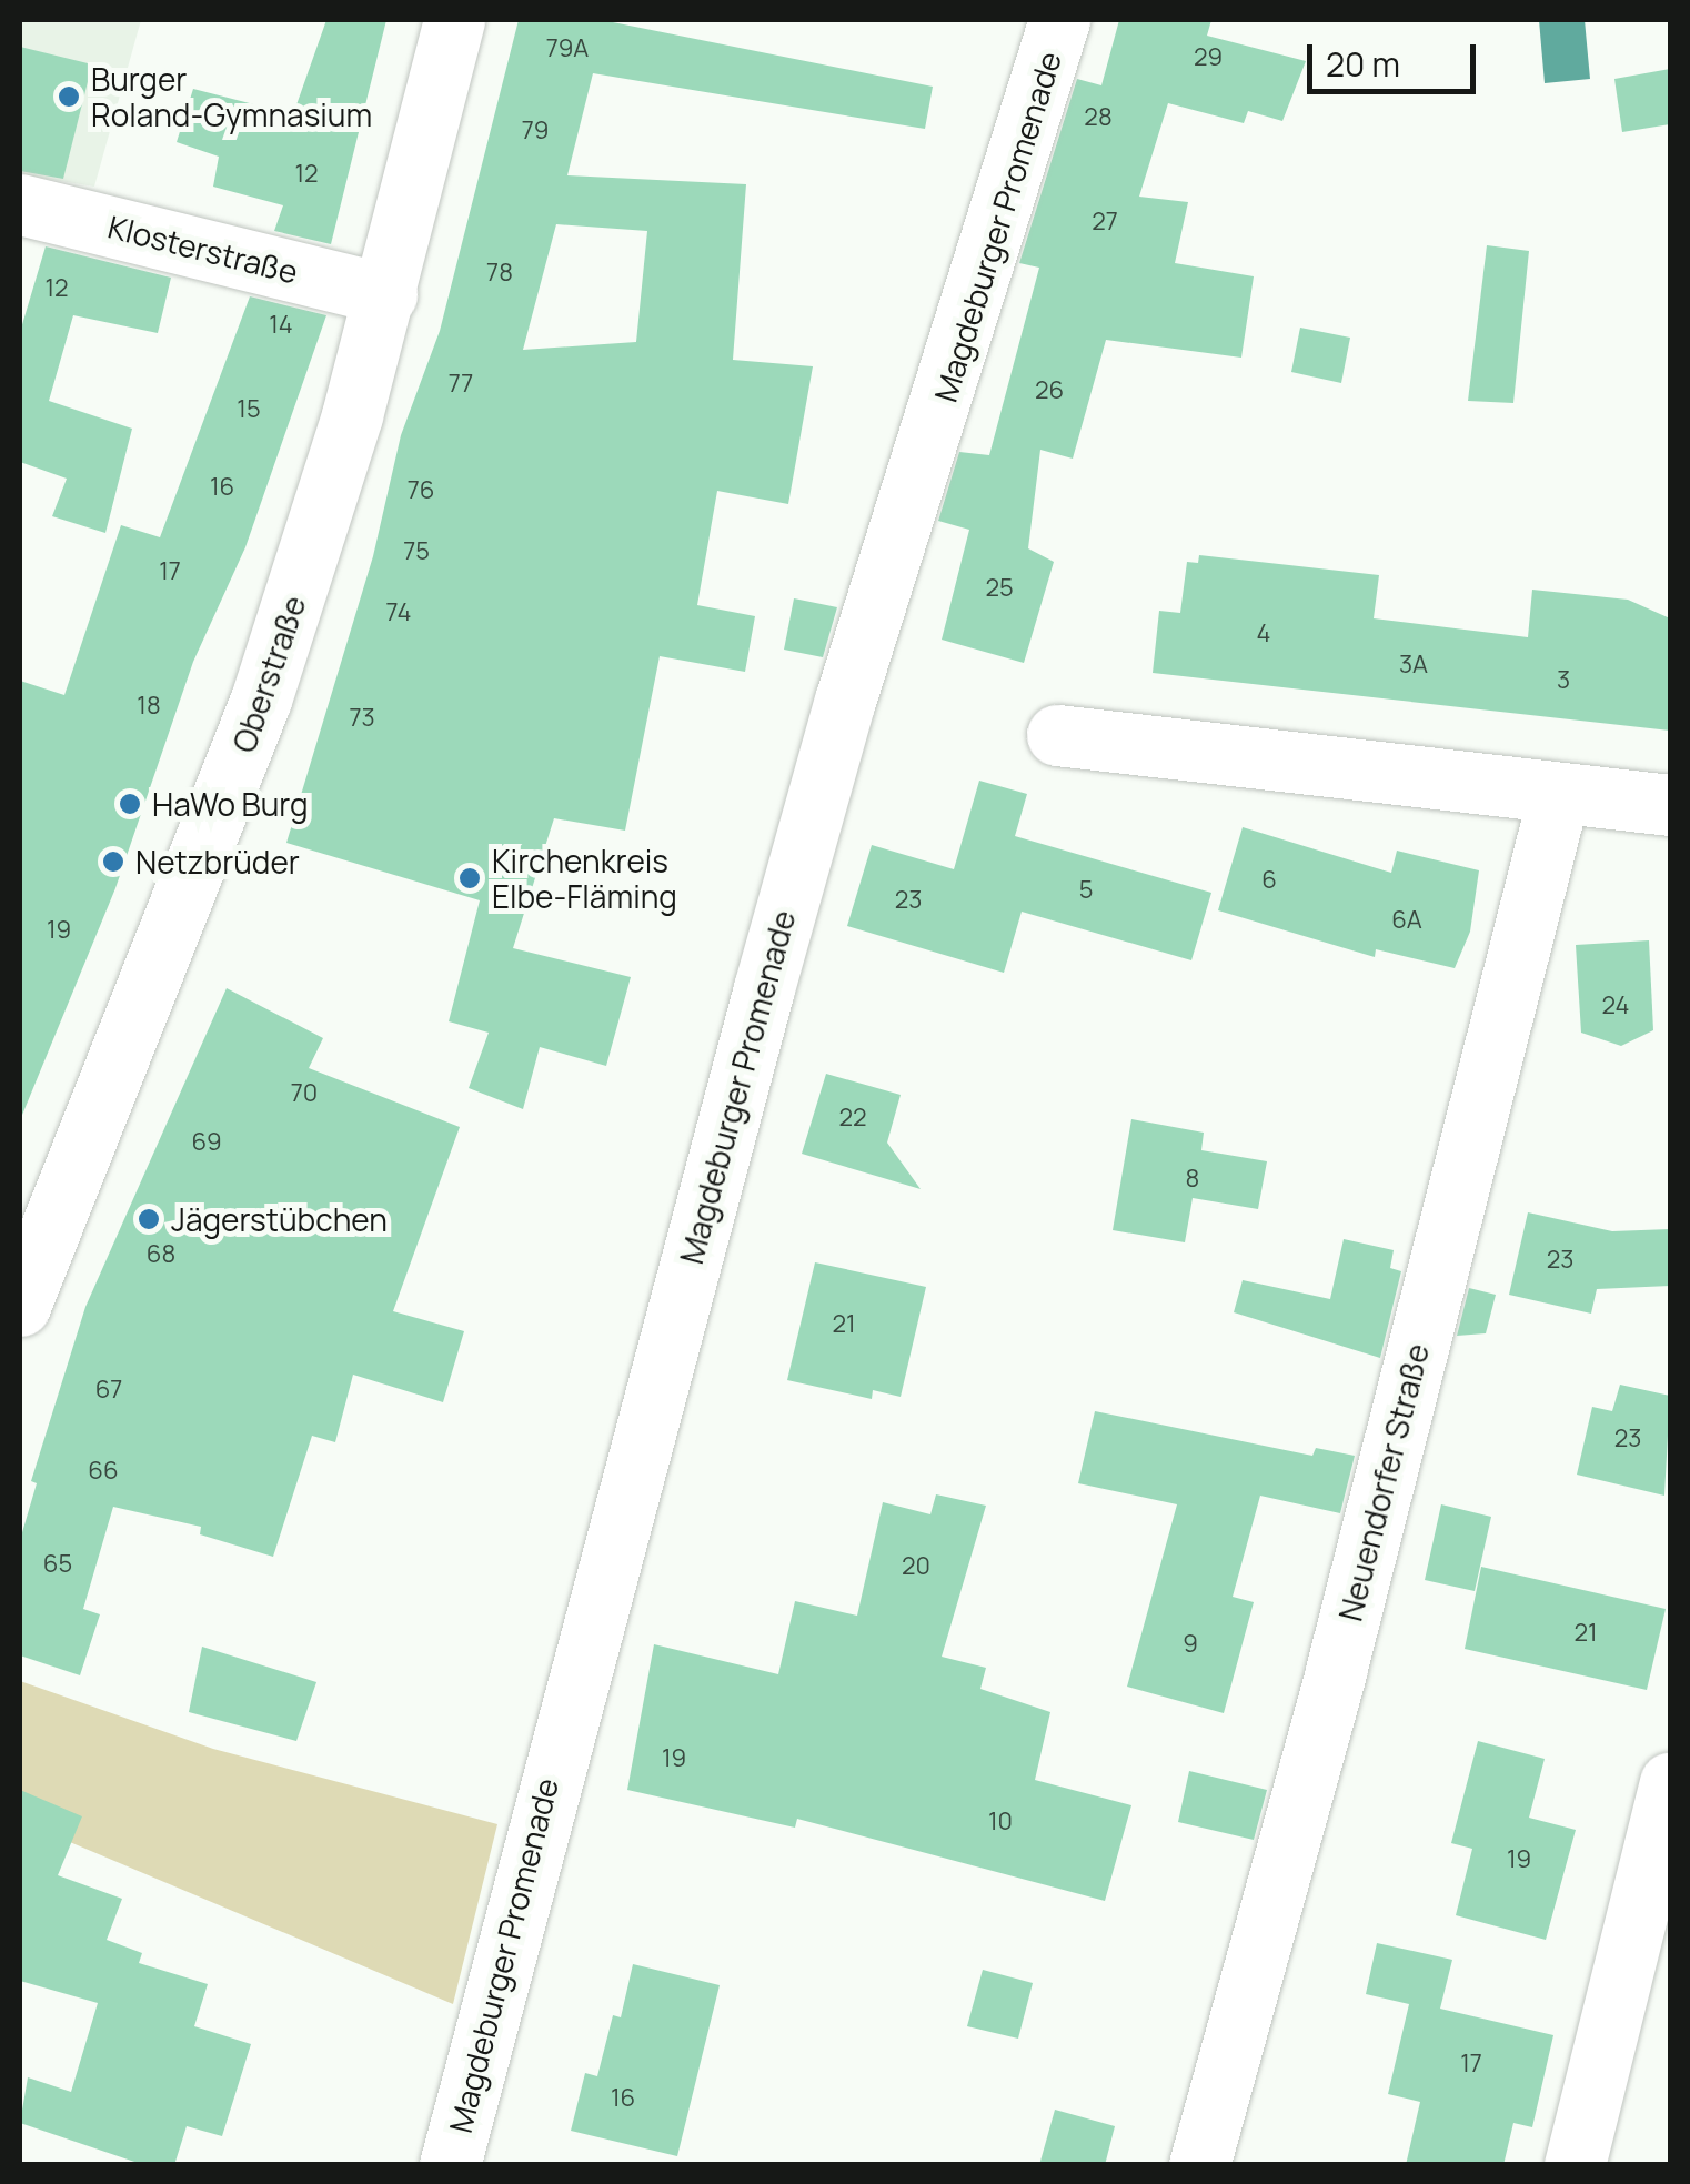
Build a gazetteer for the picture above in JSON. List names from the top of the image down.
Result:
{
  "streets": {
    "street": [
      "Magdeburger Promenade",
      "Klosterstraße",
      "Oberstraße",
      "Neuendorfer Straße"
    ]
  },
  "crossings": [
    ["Klosterstraße", "Oberstraße"]
  ],
  "places": [
    "Burger Roland-Gymnasium",
    "HaWo Burg",
    "Netzbrüder",
    "Kirchenkreis Elbe-Fläming",
    "Jägerstübchen"
  ],
  "house_numbers": [
    "79A",
    "29",
    "28",
    "79",
    "12",
    "27",
    "78",
    "12",
    "14",
    "77",
    "26",
    "15",
    "16",
    "76",
    "75",
    "17",
    "25",
    "74",
    "4",
    "3A",
    "3",
    "18",
    "73",
    "6",
    "5",
    "23",
    "6A",
    "19",
    "24",
    "70",
    "22",
    "69",
    "8",
    "68",
    "23",
    "21",
    "67",
    "23",
    "66",
    "65",
    "20",
    "21",
    "9",
    "19",
    "10",
    "19",
    "17",
    "16"
  ],
  "scale_bar": "20 m"
}
